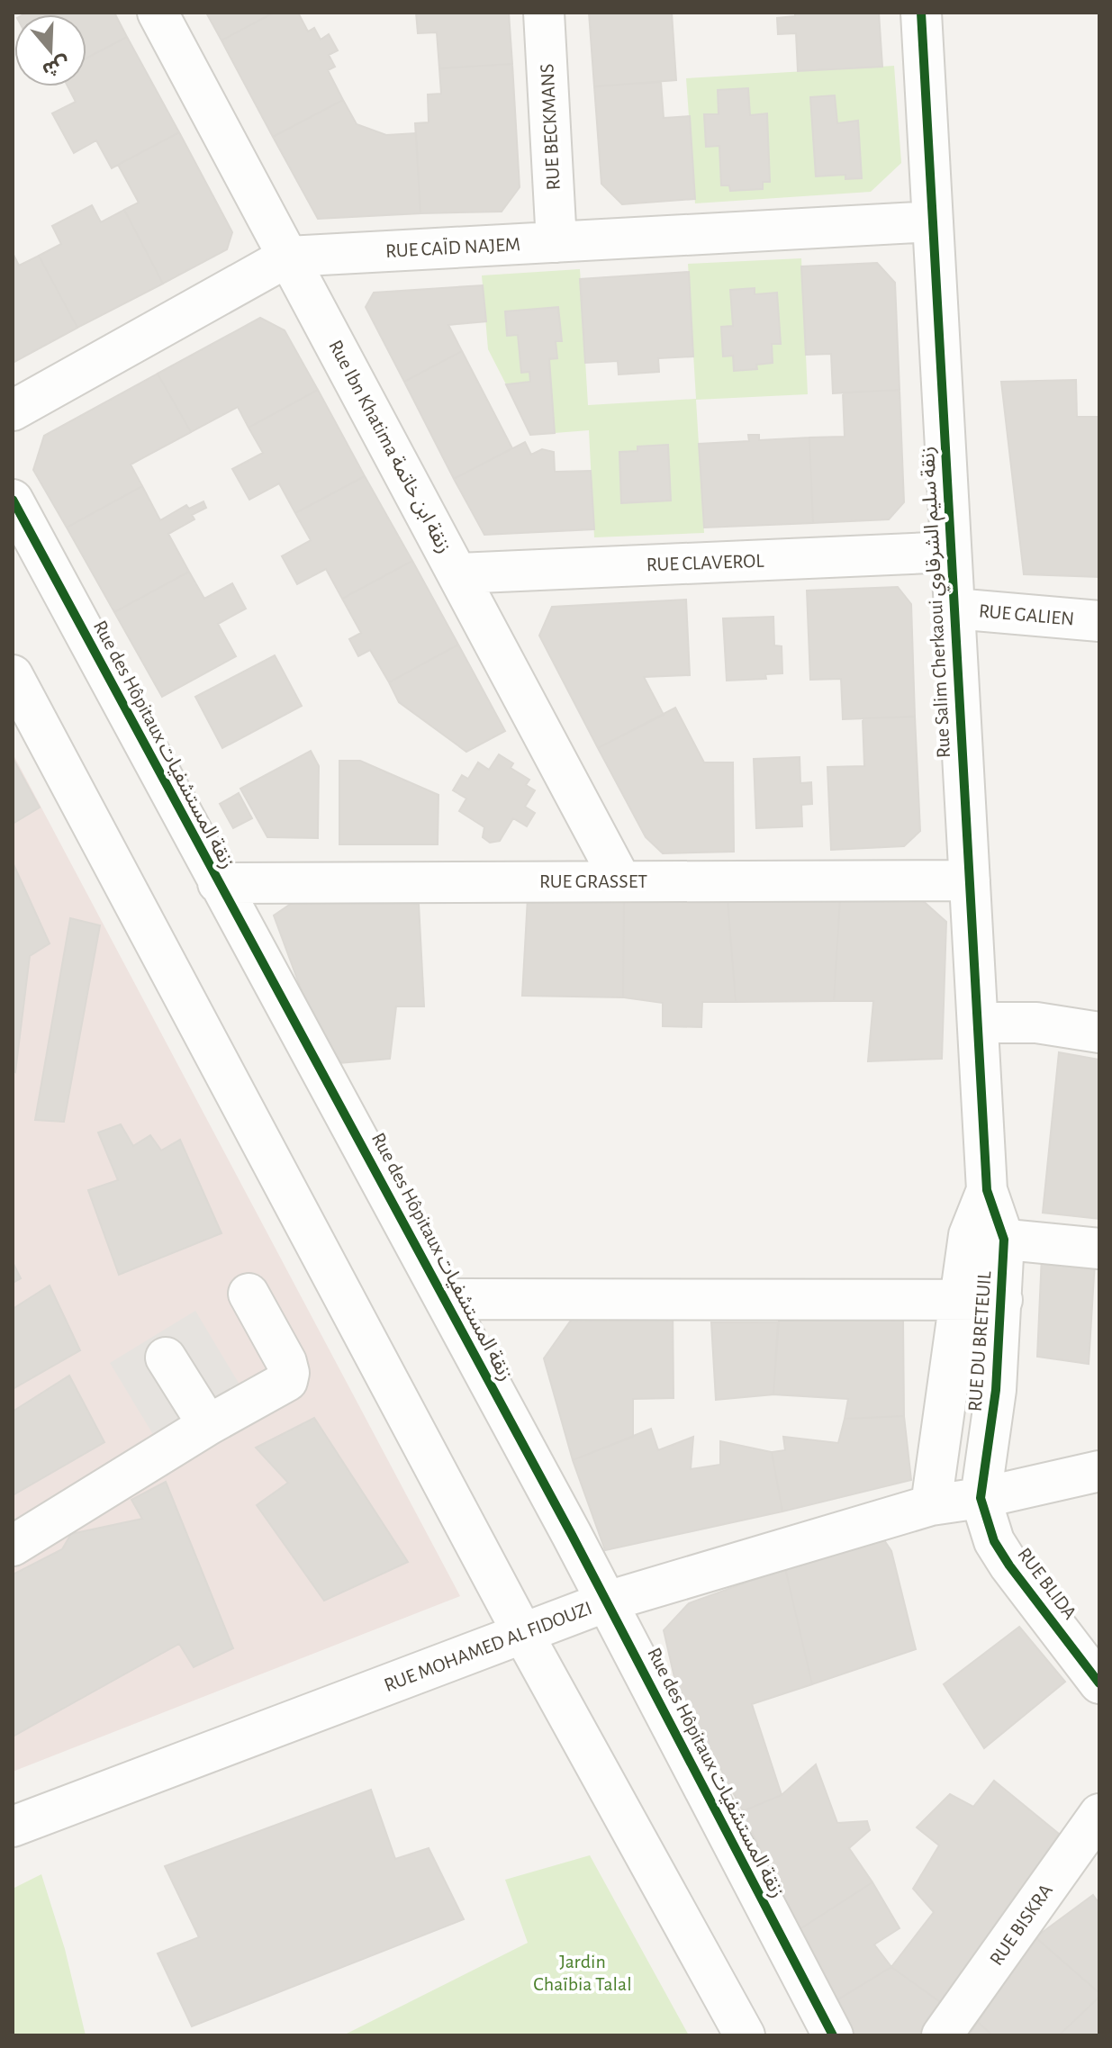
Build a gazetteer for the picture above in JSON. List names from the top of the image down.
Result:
{
  "streets": {
    "street": [
      "RUE BECKMANS",
      "RUE CAÏD NAJEM",
      "Rue Ibn Khatima زنقة ابن خاتمة",
      "RUE CLAVEROL",
      "Rue Salim Cherkaoui زنقة سليم الشرقاوي",
      "RUE GALIEN",
      "Rue des Hôpitaux زنقة المستشفيات",
      "RUE GRASSET",
      "RUE DU BRETEUIL",
      "RUE BLIDA",
      "RUE MOHAMED AL FIDOUZI",
      "RUE BISKRA"
    ]
  },
  "crossings": [
    ["RUE BECKMANS", "RUE CAÏD NAJEM"],
    ["RUE CAÏD NAJEM", "Rue Ibn Khatima زنقة ابن خاتمة"],
    ["RUE CAÏD NAJEM", "Rue Salim Cherkaoui زنقة سليم الشرقاوي"],
    ["Rue Ibn Khatima زنقة ابن خاتمة", "RUE CLAVEROL"],
    ["Rue Ibn Khatima زنقة ابن خاتمة", "RUE GRASSET"],
    ["RUE CLAVEROL", "Rue Salim Cherkaoui زنقة سليم الشرقاوي"],
    ["Rue Salim Cherkaoui زنقة سليم الشرقاوي", "RUE GALIEN"],
    ["Rue Salim Cherkaoui زنقة سليم الشرقاوي", "RUE GRASSET"],
    ["Rue Salim Cherkaoui زنقة سليم الشرقاوي", "RUE DU BRETEUIL"],
    ["Rue des Hôpitaux زنقة المستشفيات", "RUE GRASSET"],
    ["Rue des Hôpitaux زنقة المستشفيات", "RUE DU BRETEUIL"],
    ["Rue des Hôpitaux زنقة المستشفيات", "RUE MOHAMED AL FIDOUZI"],
    ["RUE DU BRETEUIL", "RUE BLIDA"],
    ["RUE DU BRETEUIL", "RUE MOHAMED AL FIDOUZI"],
    ["RUE BLIDA", "RUE MOHAMED AL FIDOUZI"]
  ],
  "parks": ["Jardin Chaïbia Talal"],
  "north": "bottom"
}
